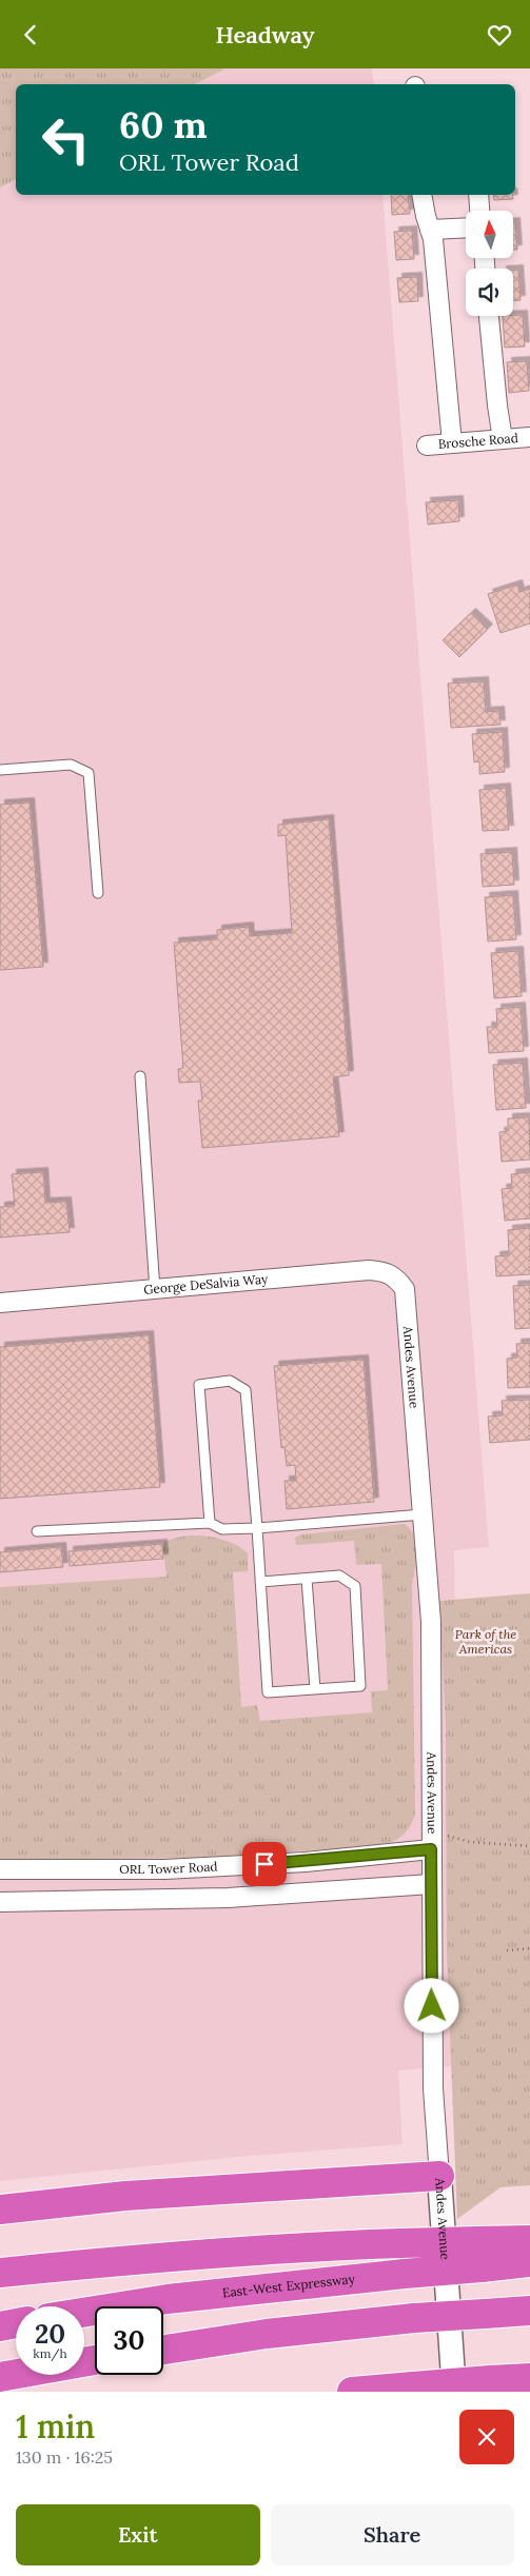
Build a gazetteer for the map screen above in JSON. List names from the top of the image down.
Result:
{
  "streets": {
    "highway": ["East-West Expressway"],
    "street": [
      "Brosche Road",
      "George DeSalvia Way",
      "Andes Avenue",
      "ORL Tower Road"
    ]
  },
  "crossings": [
    ["George DeSalvia Way", "Andes Avenue"],
    ["Andes Avenue", "ORL Tower Road"]
  ],
  "parks": ["Park of the Americas"],
  "north": "top",
  "page": {
    "header": "Headway",
    "turn": ["60 m", "ORL Tower Road"],
    "speed": "20 km/h",
    "limit": "30",
    "heading": ["1 min", "130 m · 16:25"],
    "buttons": ["Exit", "Share"]
  }
}
